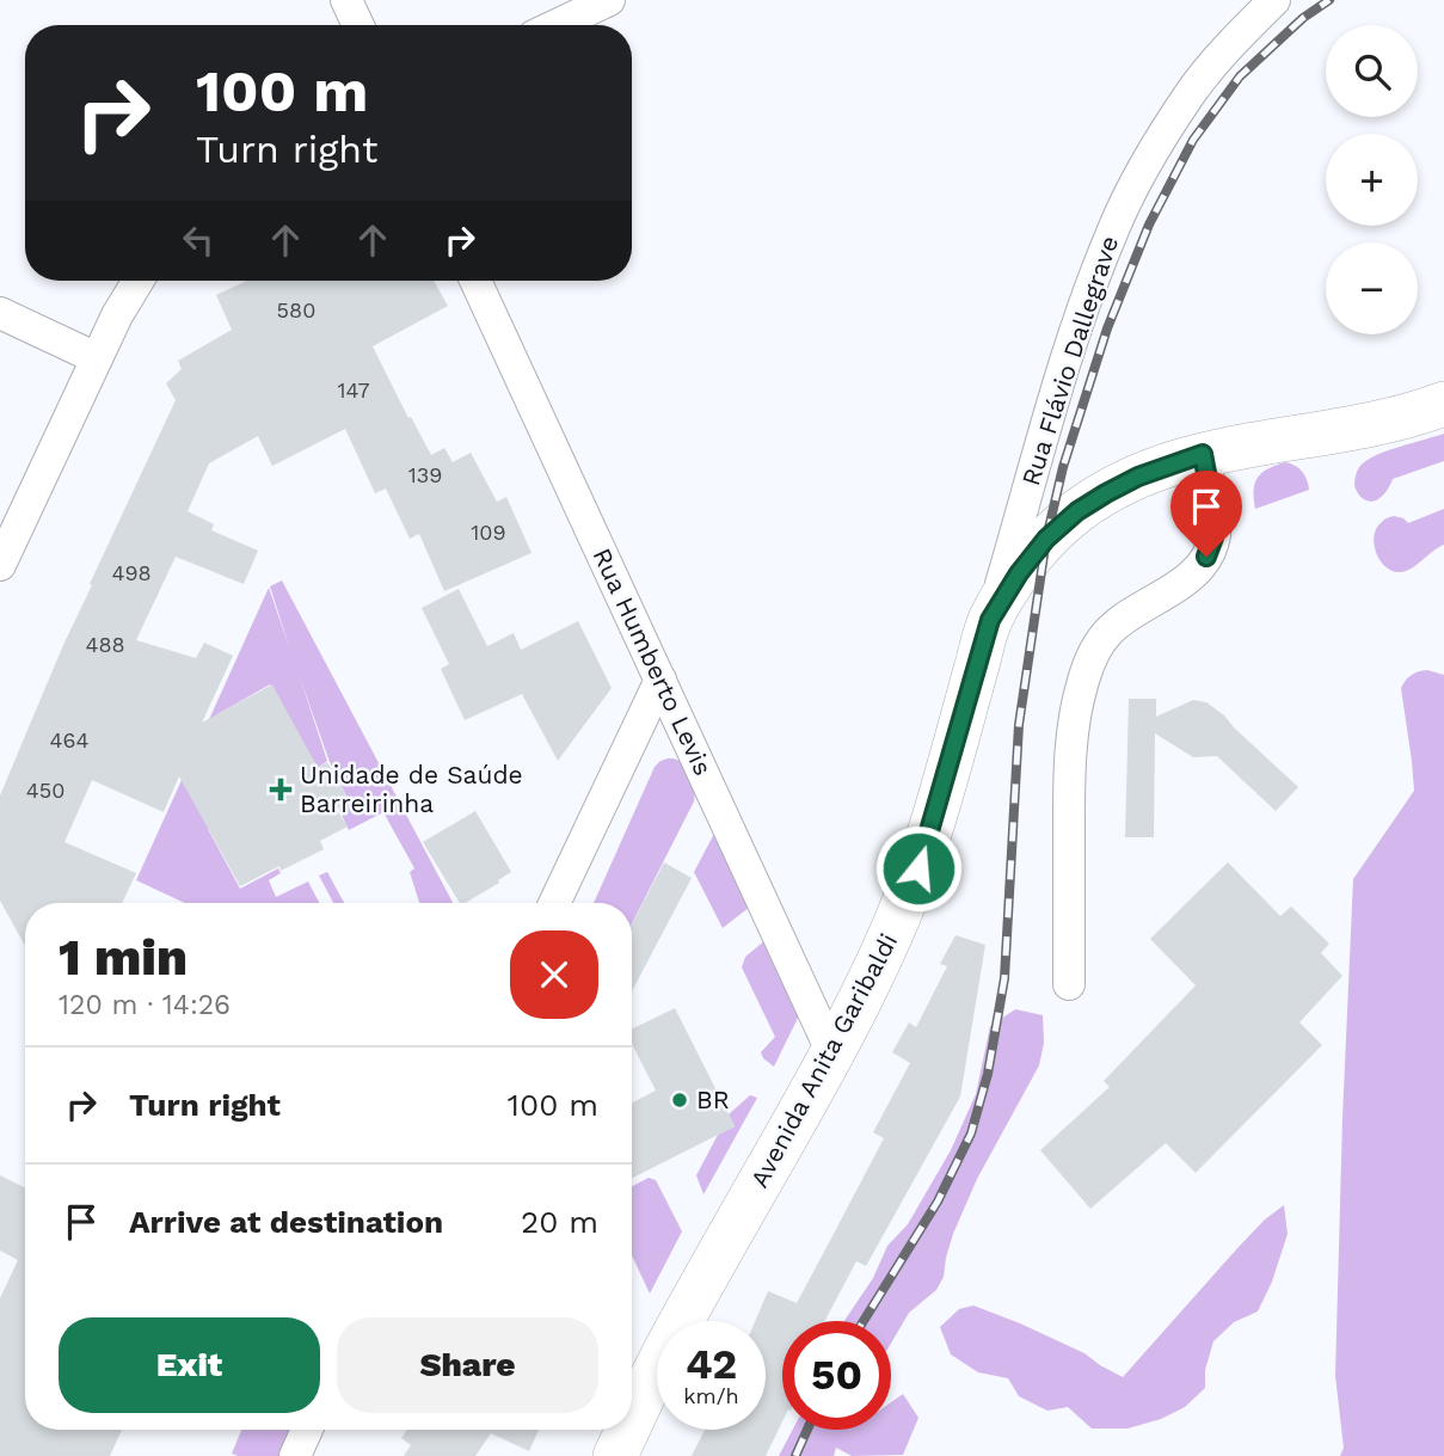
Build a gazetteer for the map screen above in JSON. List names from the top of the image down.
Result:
{
  "streets": {
    "main road": ["Avenida Anita Garibaldi"],
    "street": ["Rua Flávio Dallegrave", "Rua Humberto Levis"]
  },
  "crossings": [
    ["Rua Flávio Dallegrave", "Avenida Anita Garibaldi"],
    ["Rua Humberto Levis", "Avenida Anita Garibaldi"]
  ],
  "places": {
    "health": ["Unidade de Saúde Barreirinha"],
    "other": ["BR"]
  },
  "house_numbers": [
    "580",
    "147",
    "139",
    "109",
    "498",
    "488",
    "464",
    "450"
  ],
  "page": {
    "map_buttons": ["+", "−"],
    "turn": ["100 m", "Turn right"],
    "heading": ["1 min", "120 m · 14:26"],
    "list": [
      {
        "name": "Turn right",
        "value": "100 m"
      },
      {
        "name": "Arrive at destination",
        "value": "20 m"
      }
    ],
    "buttons": ["Exit", "Share"],
    "speed": "42 km/h",
    "limit": "50"
  }
}
